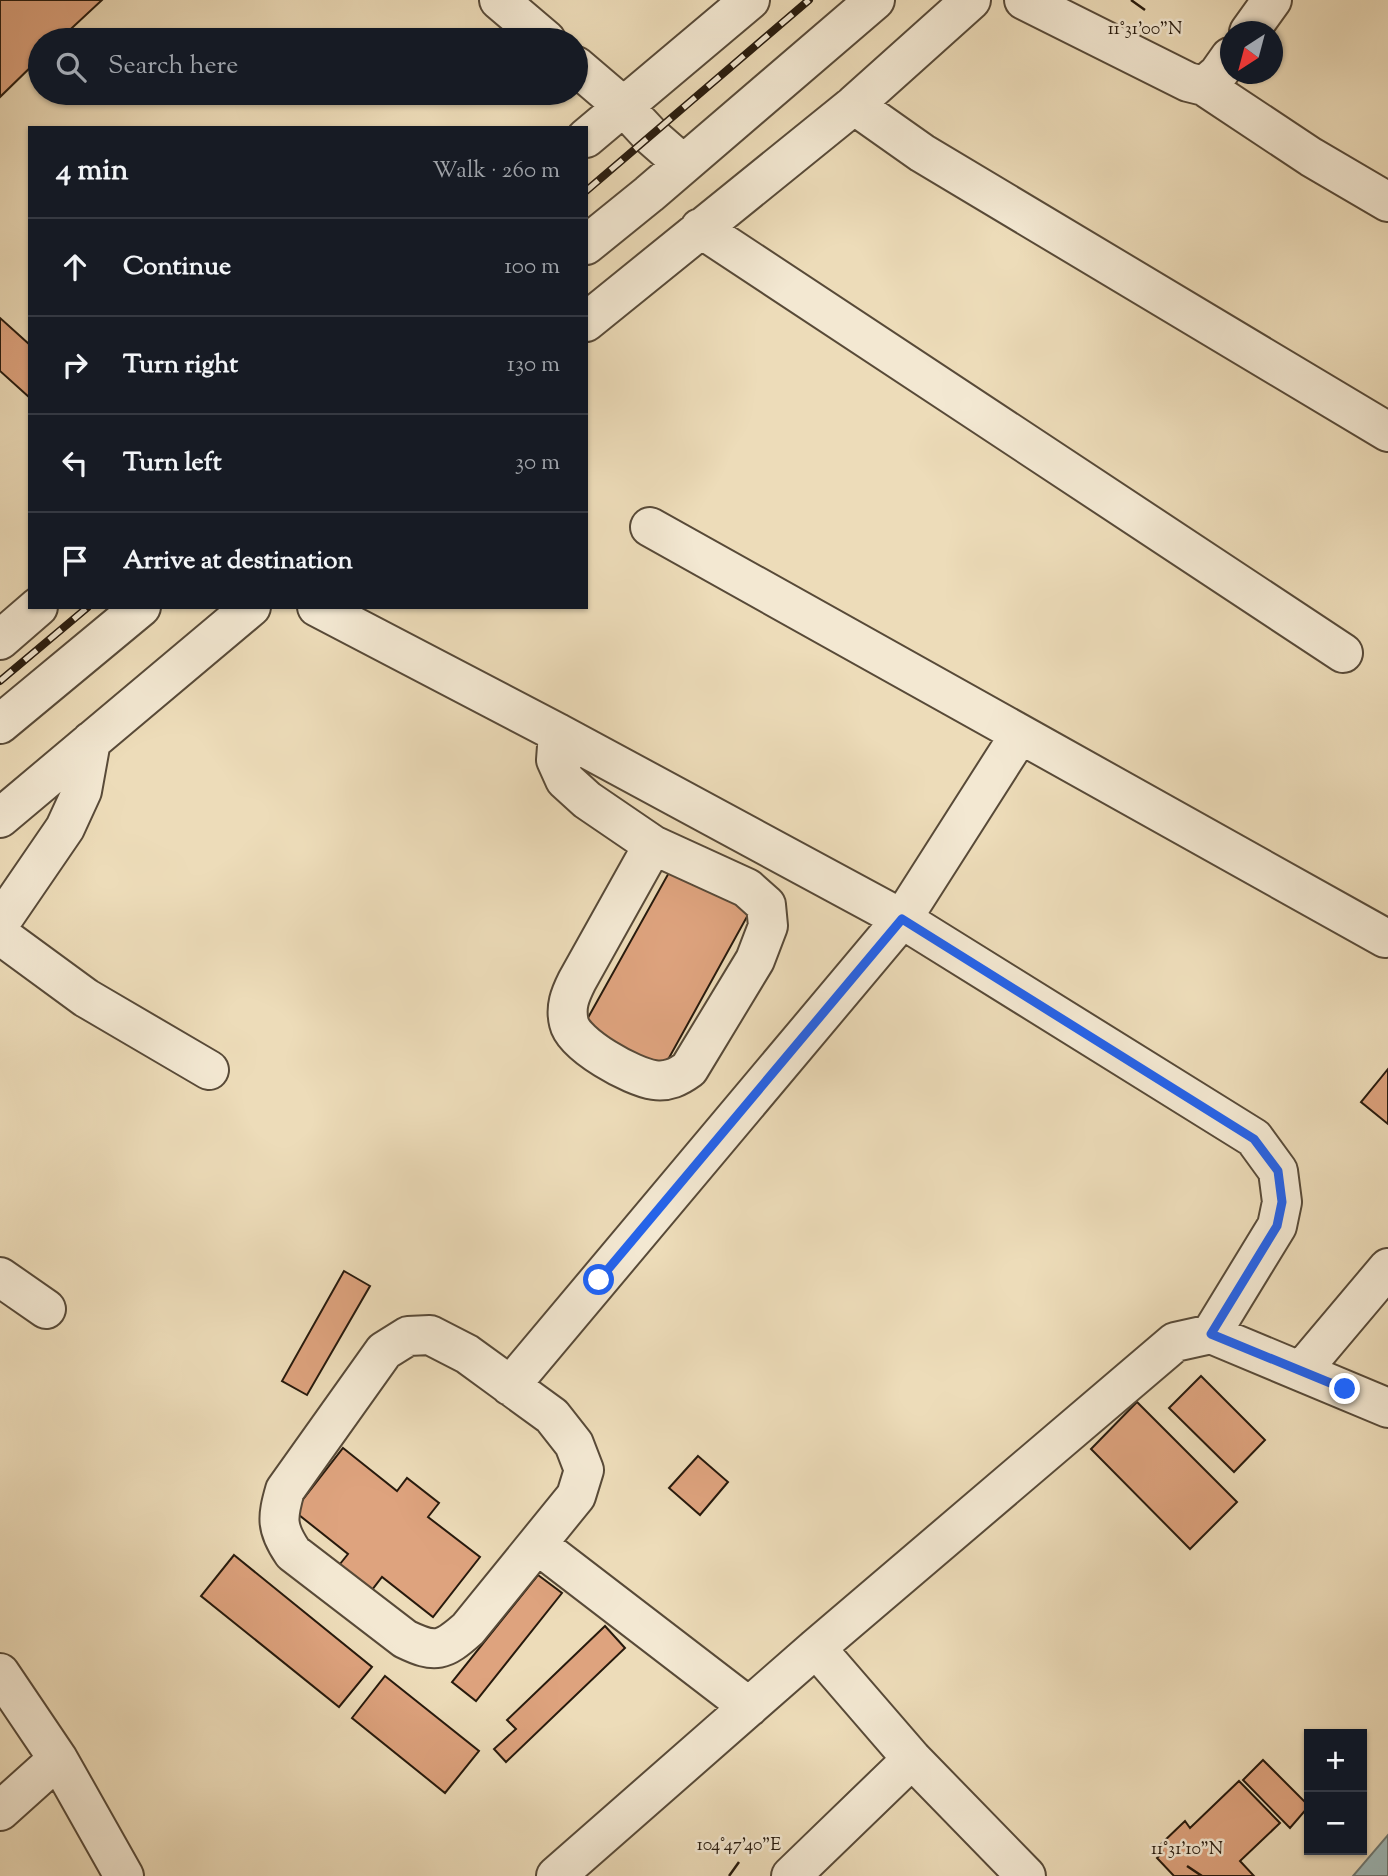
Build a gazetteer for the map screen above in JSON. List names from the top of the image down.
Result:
{
  "north": "bottom left",
  "page": {
    "search": "Search here",
    "heading": ["4 min", "Walk · 260 m"],
    "list": [
      ["Continue", "100 m"],
      ["Turn right", "130 m"],
      ["Turn left", "30 m"],
      "Arrive at destination"
    ],
    "map_buttons": ["+", "−"]
  },
  "coordinates": ["11°31'00\"N", "104°47'40\"E", "11°31'10\"N"]
}
